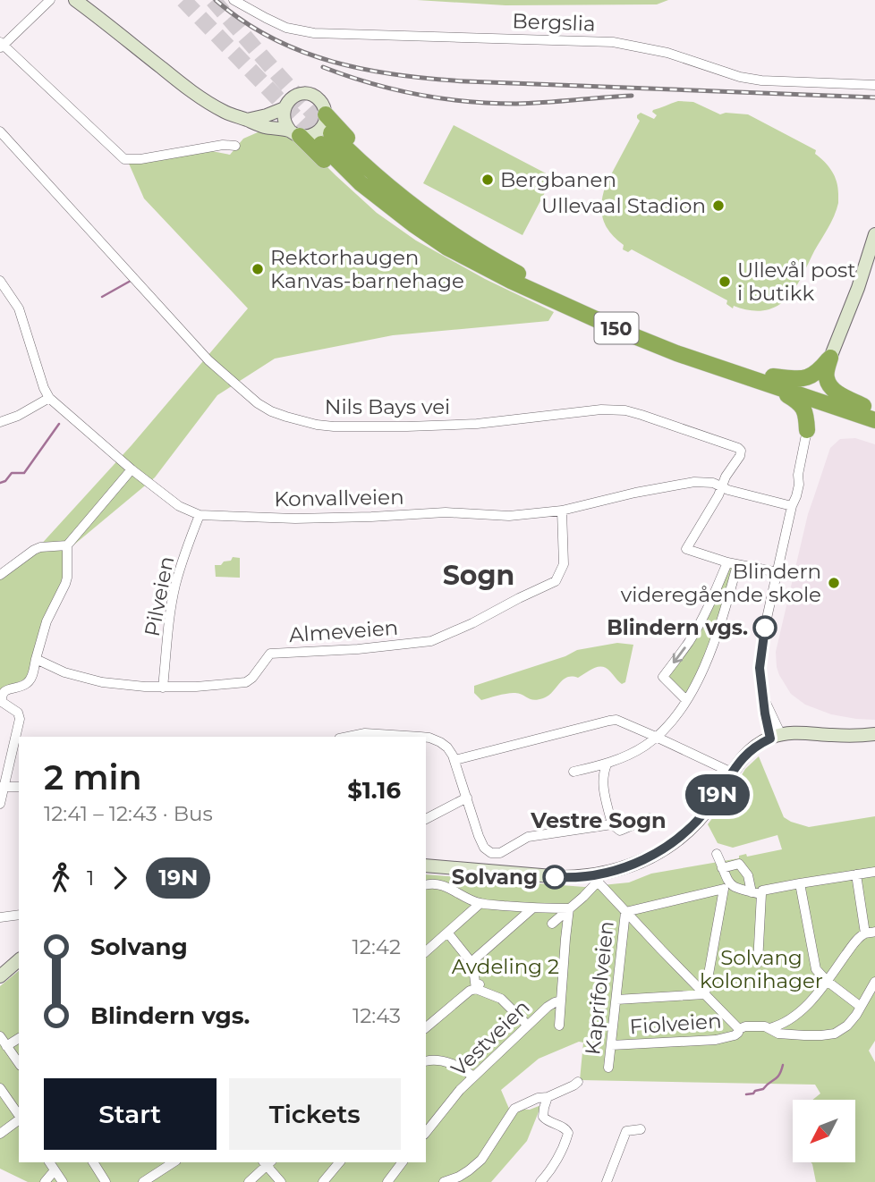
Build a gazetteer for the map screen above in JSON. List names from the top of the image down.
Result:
{
  "streets": {
    "highway": ["150"],
    "street": [
      "Bergslia",
      "Nils Bays vei",
      "Konvallveien",
      "Pilveien",
      "Almeveien",
      "Kaprifolveien",
      "Fiolveien",
      "Vestveien"
    ]
  },
  "crossings": [
    ["Nils Bays vei", "Konvallveien"],
    ["Konvallveien", "Pilveien"],
    ["Konvallveien", "Almeveien"],
    ["Pilveien", "Almeveien"],
    ["Kaprifolveien", "Fiolveien"]
  ],
  "districts": ["Sogn", "Vestre Sogn"],
  "parks": ["Solvang kolonihager", "Avdeling 2"],
  "places": [
    "Bergbanen",
    "Ullevaal Stadion",
    "Rektorhaugen Kanvas-barnehage",
    "Ullevål post i butikk",
    "Blindern videregående skole",
    "Blindern vgs.",
    "Solvang"
  ],
  "lines": ["bus line 19N"],
  "north": "bottom left",
  "page": {
    "on_map": "19N",
    "heading": ["2 min", "12:41 – 12:43 · Bus", "$1.16"],
    "legs": ["1", "19N"],
    "list": [
      {
        "name": "Solvang",
        "value": "12:42"
      },
      {
        "name": "Blindern vgs.",
        "value": "12:43"
      }
    ],
    "buttons": ["Start", "Tickets"]
  }
}
